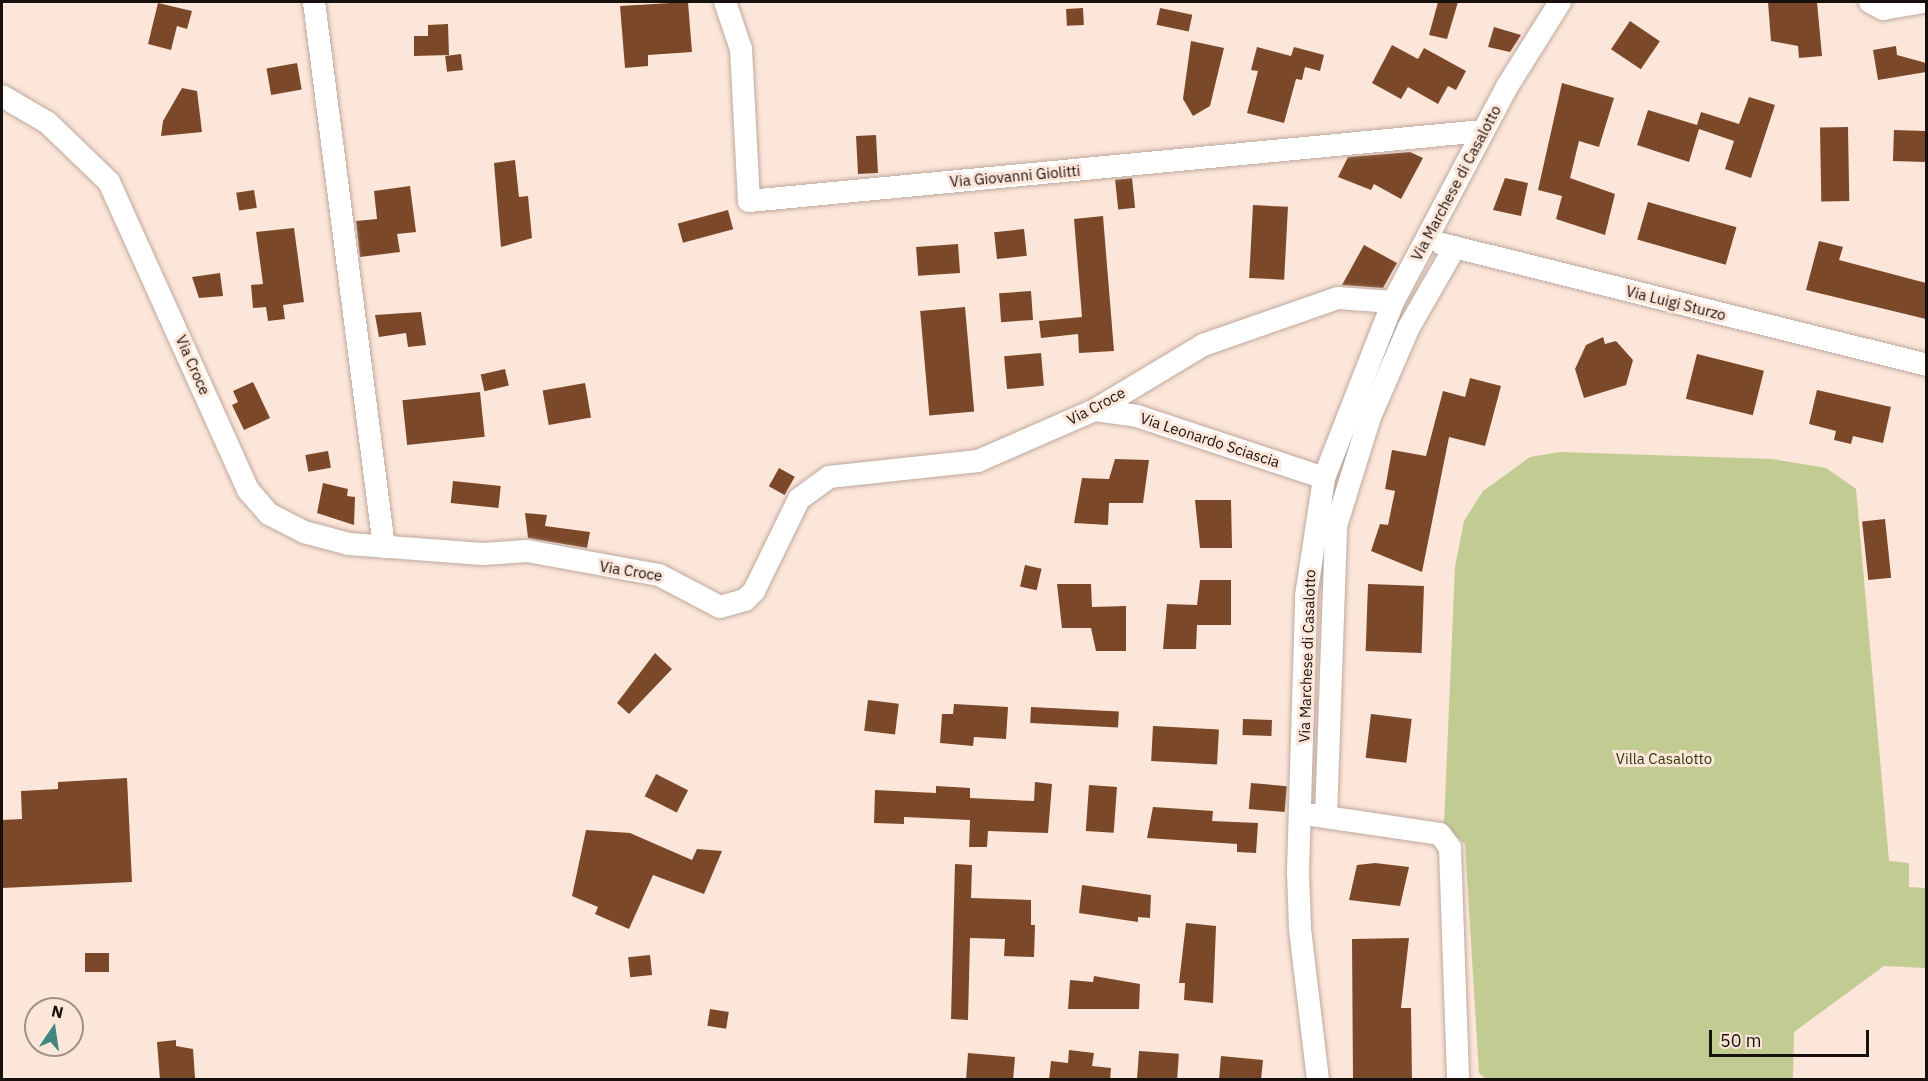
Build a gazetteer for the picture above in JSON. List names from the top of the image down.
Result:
{
  "streets": {
    "street": [
      "Via Giovanni Giolitti",
      "Via Marchese di Casalotto",
      "Via Luigi Sturzo",
      "Via Croce",
      "Via Leonardo Sciascia"
    ]
  },
  "crossings": [
    ["Via Giovanni Giolitti", "Via Marchese di Casalotto"],
    ["Via Marchese di Casalotto", "Via Luigi Sturzo"],
    ["Via Marchese di Casalotto", "Via Croce"],
    ["Via Marchese di Casalotto", "Via Leonardo Sciascia"],
    ["Via Croce", "Via Leonardo Sciascia"]
  ],
  "parks": ["Villa Casalotto"],
  "scale_bar": "50 m",
  "north": "top"
}
